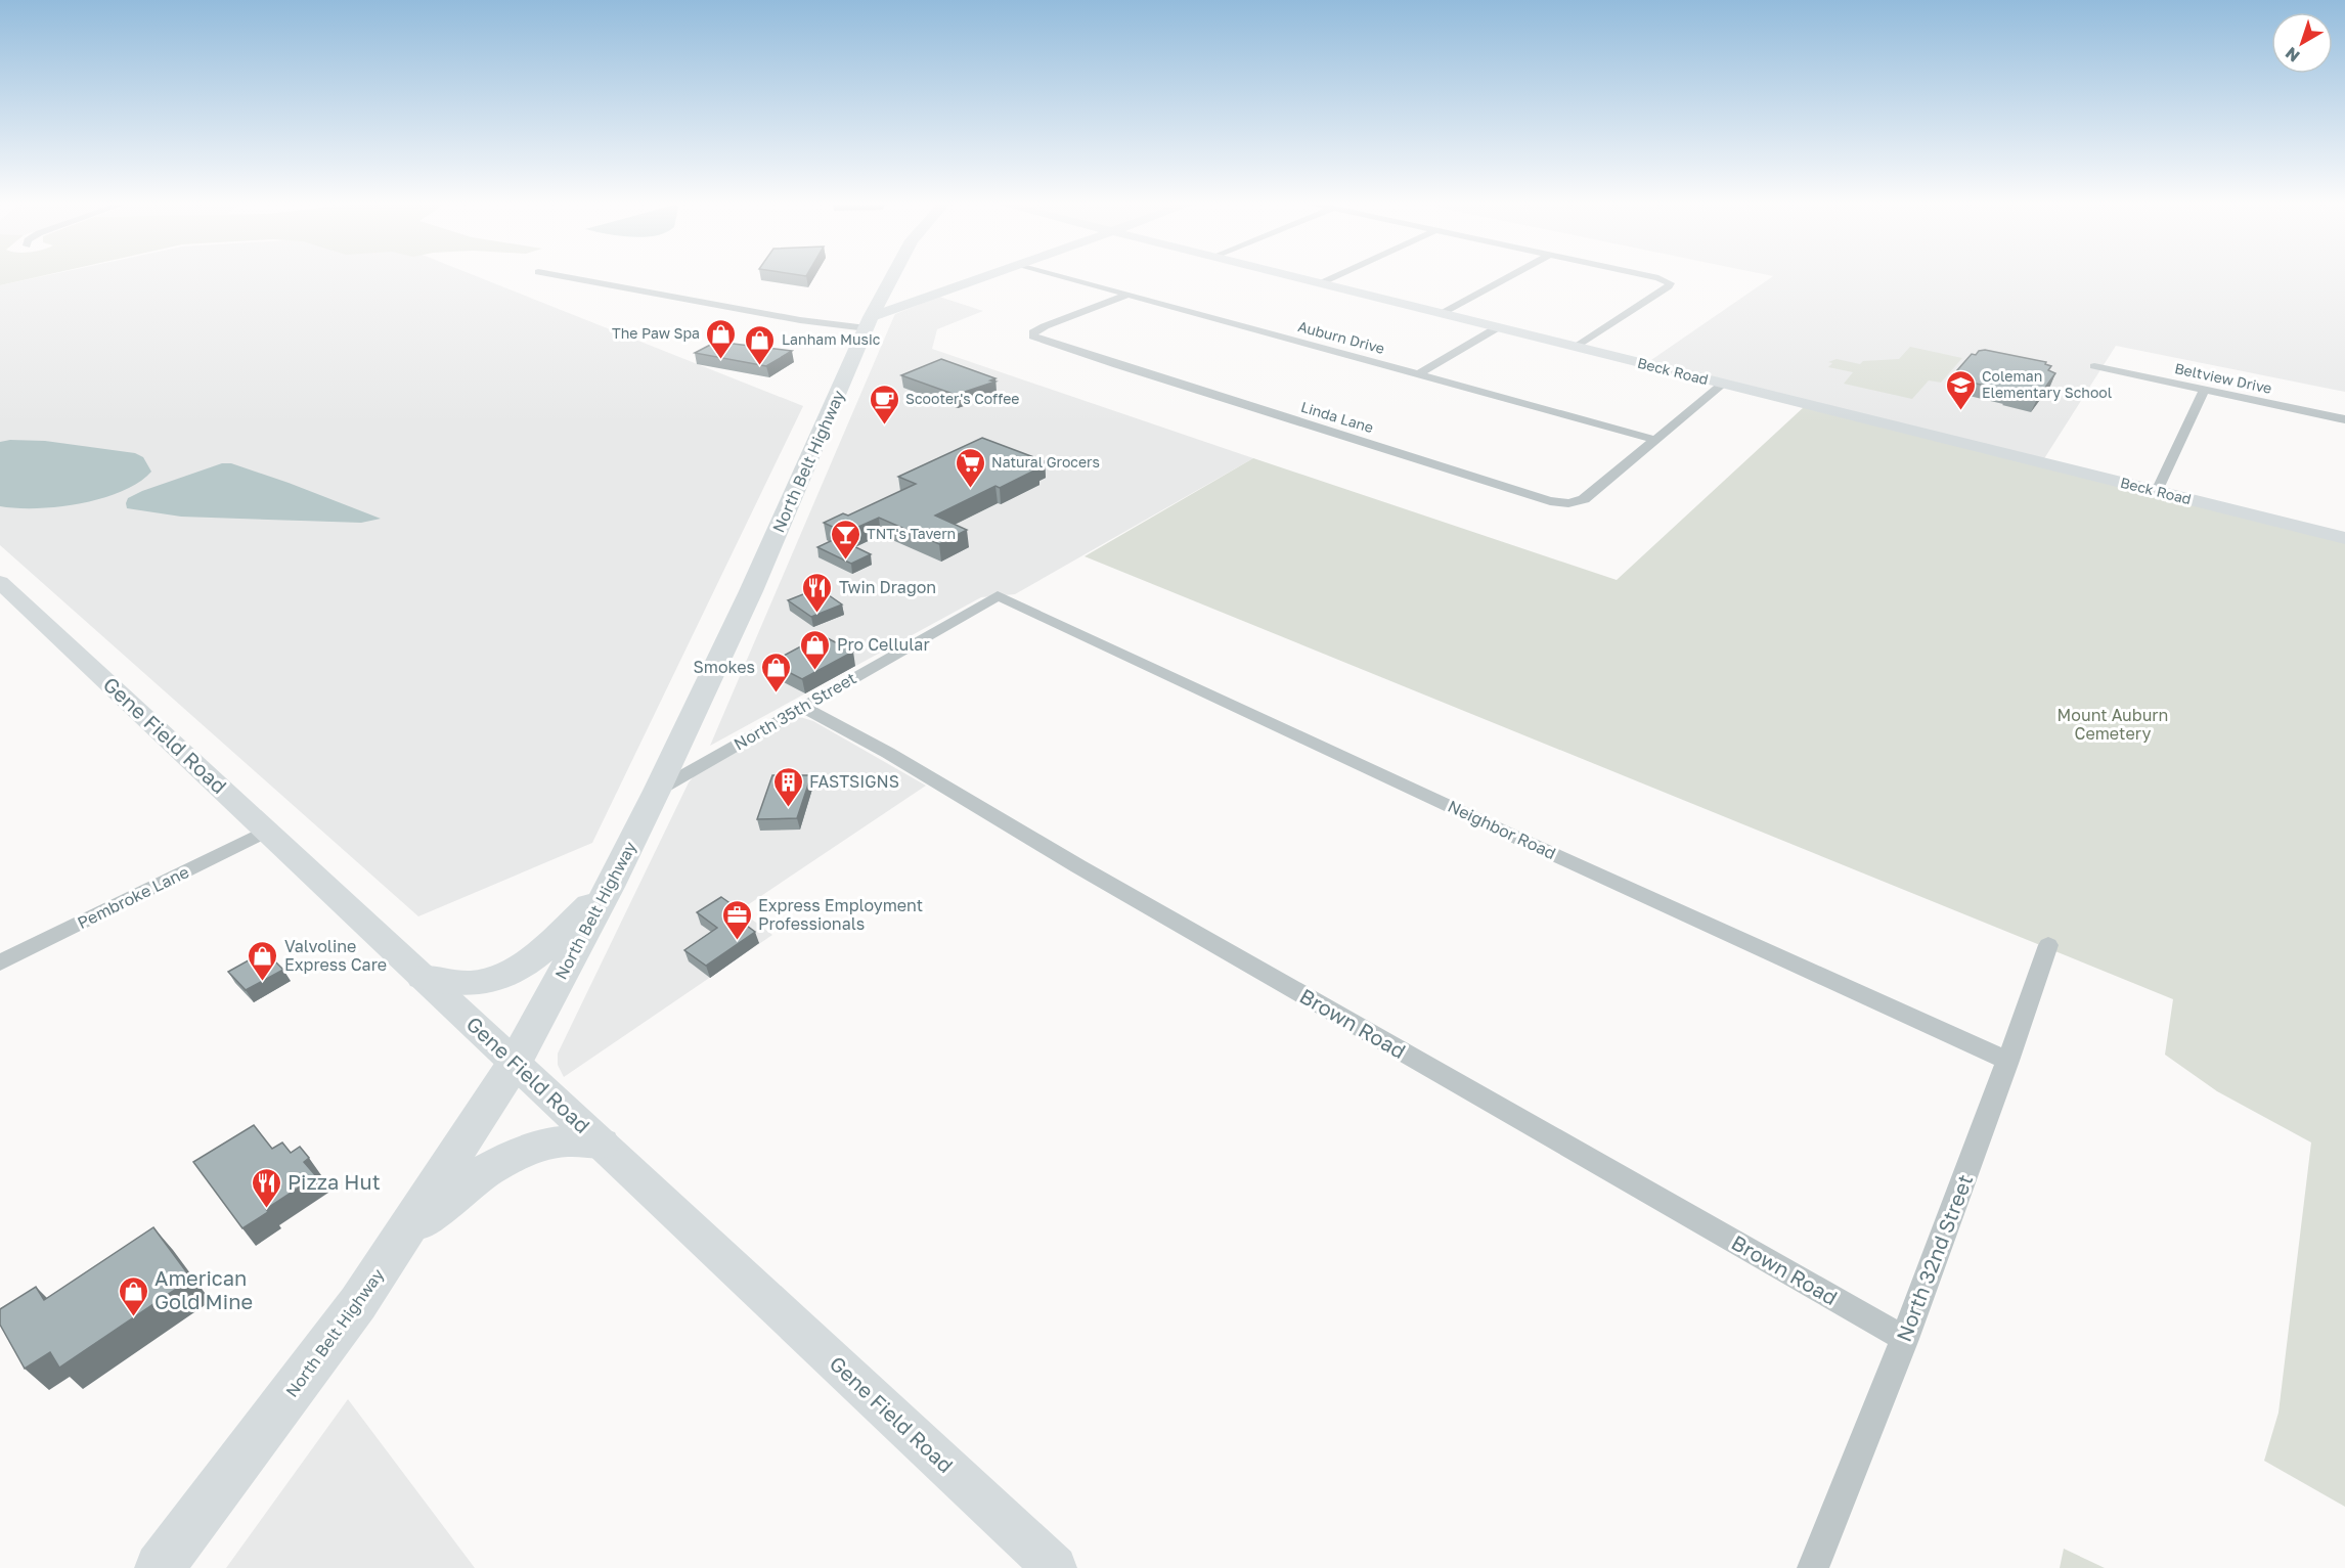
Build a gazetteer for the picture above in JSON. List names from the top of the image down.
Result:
{
  "streets": {
    "main road": ["North Belt Highway"],
    "street": [
      "Auburn Drive",
      "Beck Road",
      "Beltview Drive",
      "Linda Lane",
      "North 35th Street",
      "Gene Field Road",
      "Neighbor Road",
      "Pembroke Lane",
      "Brown Road",
      "North 32nd Street"
    ]
  },
  "crossings": [
    ["Auburn Drive", "Linda Lane"],
    ["North Belt Highway", "North 35th Street"],
    ["North Belt Highway", "Gene Field Road"],
    ["North 35th Street", "Neighbor Road"],
    ["North 35th Street", "Brown Road"],
    ["Gene Field Road", "Pembroke Lane"],
    ["Neighbor Road", "North 32nd Street"],
    ["Brown Road", "North 32nd Street"]
  ],
  "parks": ["Mount Auburn Cemetery"],
  "places": {
    "shop": [
      "The Paw Spa",
      "Lanham Music",
      "Pro Cellular",
      "Smokes",
      "Valvoline Express Care",
      "American Gold Mine"
    ],
    "school or university": ["Coleman Elementary School"],
    "cafe": ["Scooter's Coffee"],
    "supermarket": ["Natural Grocers"],
    "bar": ["TNT's Tavern"],
    "restaurant": ["Twin Dragon", "Pizza Hut"],
    "building": ["FASTSIGNS"],
    "office": ["Express Employment Professionals"]
  },
  "north": "bottom left"
}
